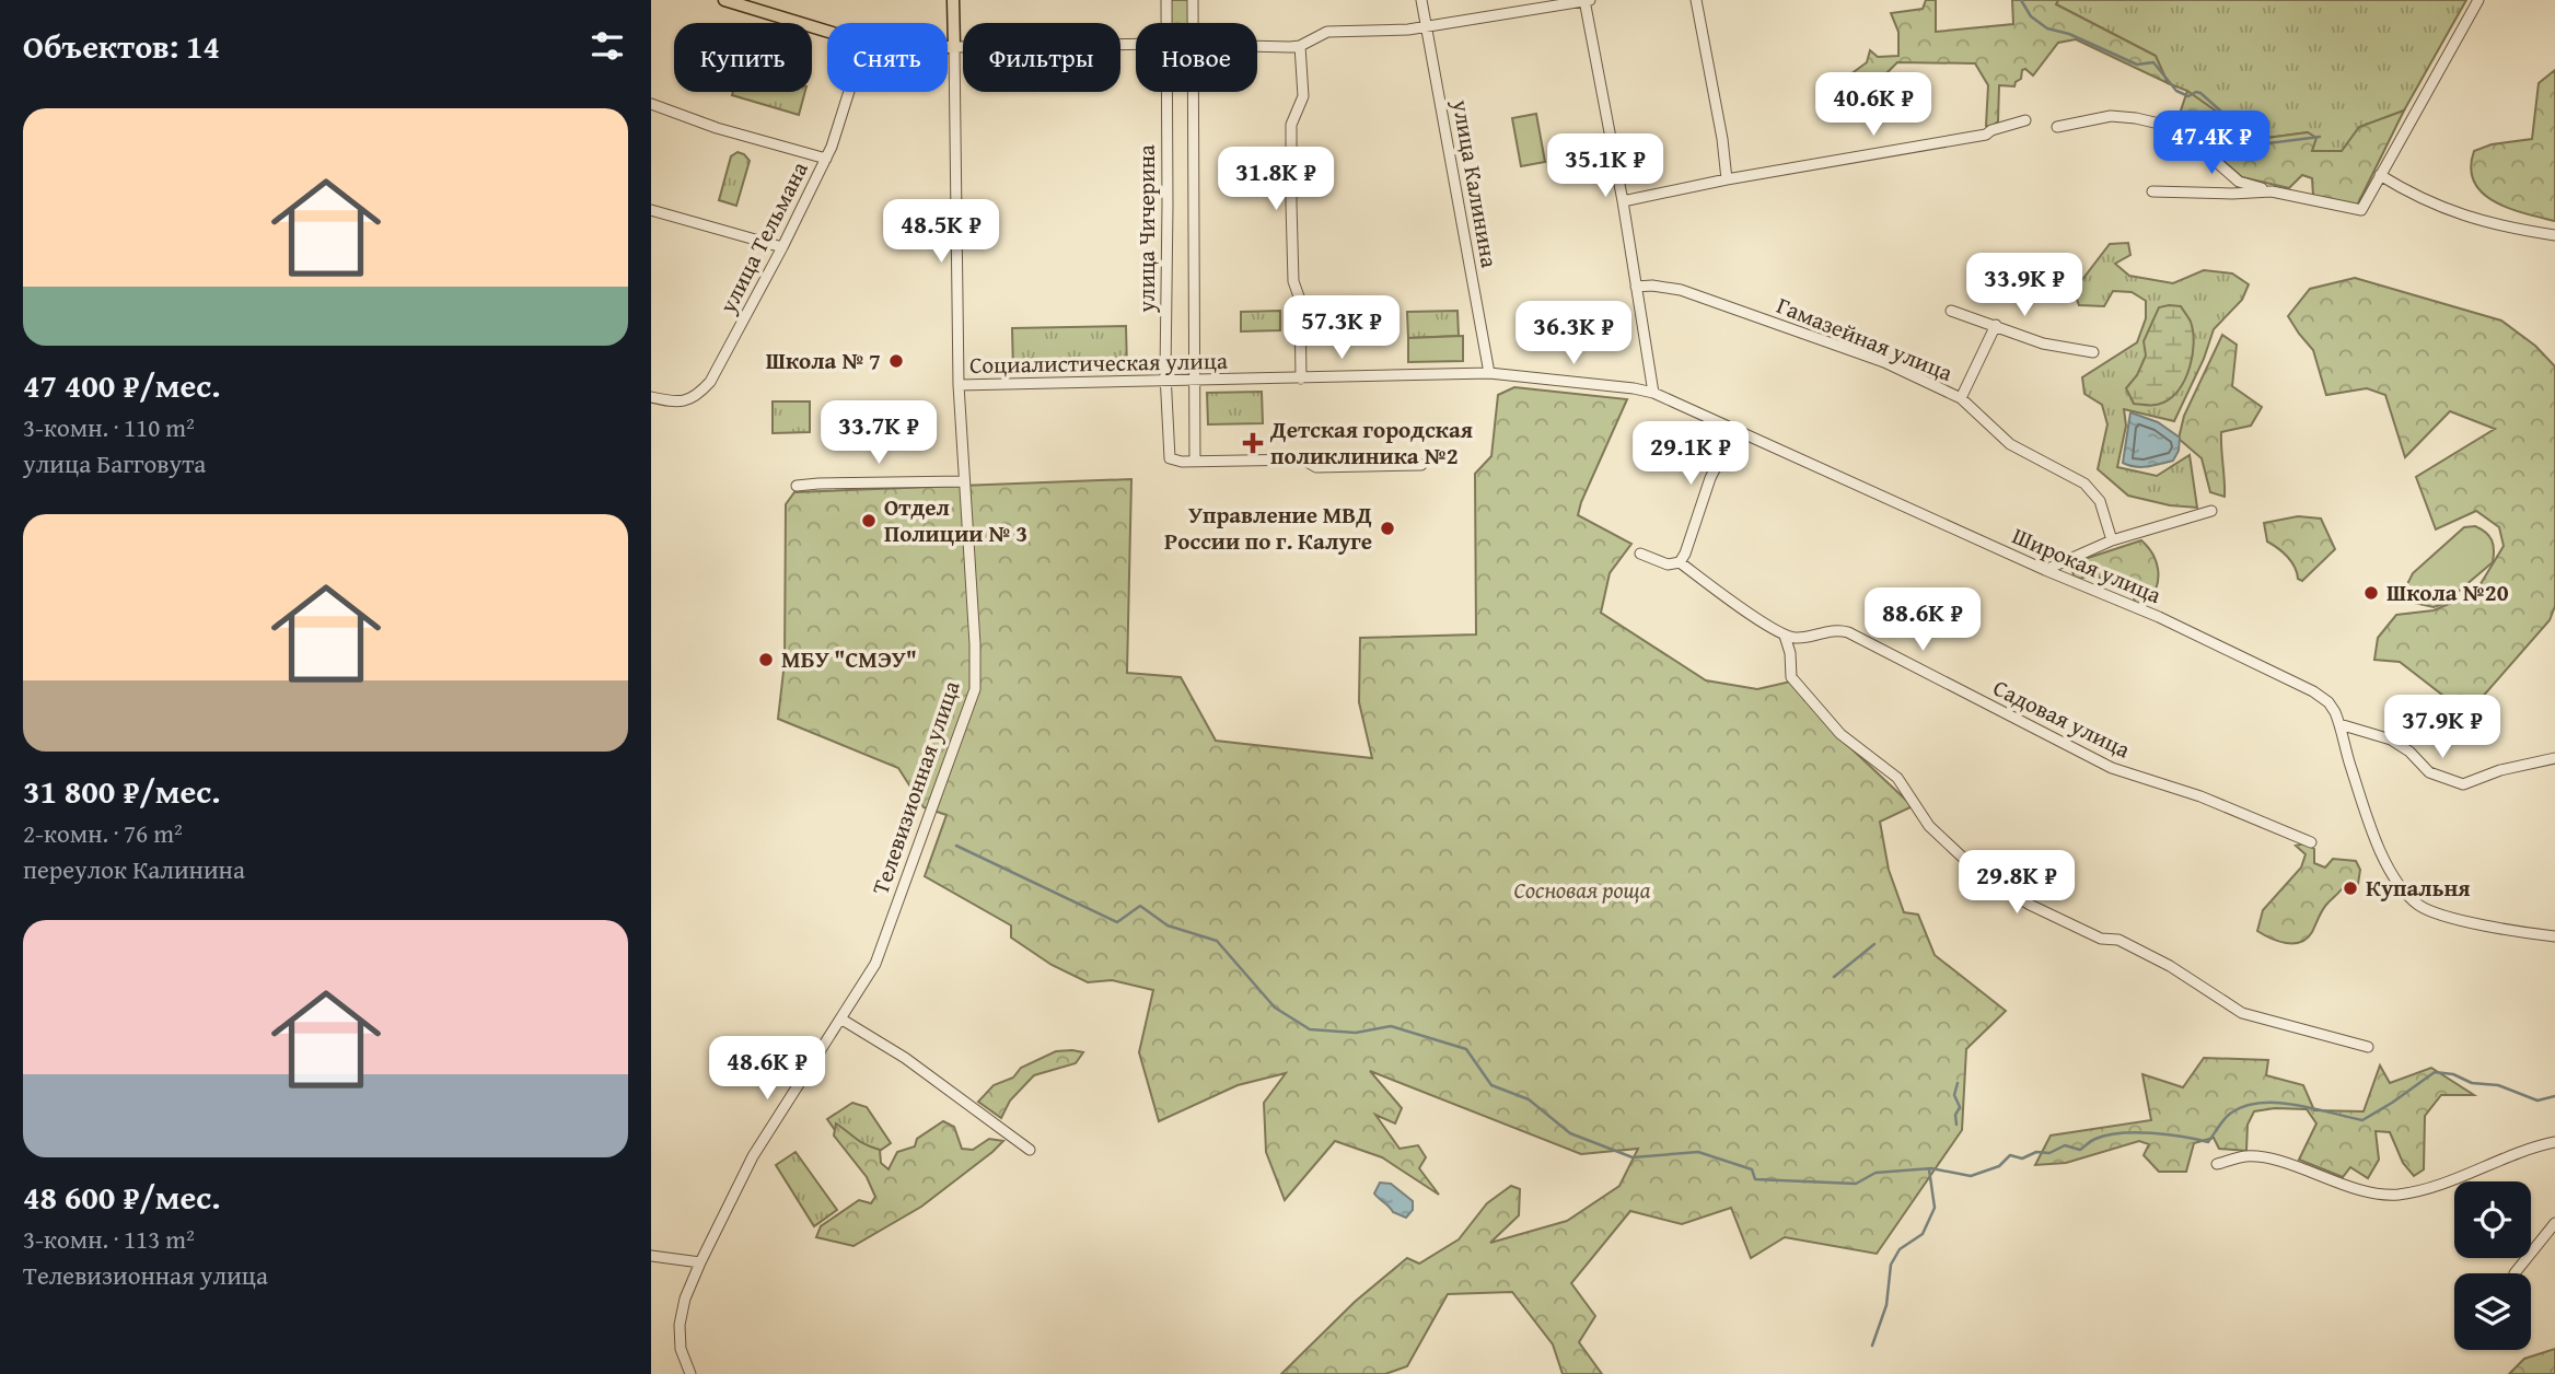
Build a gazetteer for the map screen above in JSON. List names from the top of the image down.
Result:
{
  "streets": {
    "main road": ["Телевизионная улица"],
    "street": [
      "улица Калинина",
      "улица Чичерина",
      "улица Тельмана",
      "Гамазейная улица",
      "Социалистическая улица",
      "Широкая улица",
      "Садовая улица"
    ]
  },
  "crossings": [
    ["улица Калинина", "Социалистическая улица"],
    ["улица Чичерина", "Социалистическая улица"],
    ["Социалистическая улица", "Широкая улица"],
    ["Социалистическая улица", "Телевизионная улица"]
  ],
  "parks": ["Сосновая роща"],
  "places": {
    "other": [
      "Школа № 7",
      "Отдел Полиции № 3",
      "Управление МВД России по г. Калуге",
      "Школа №20",
      "МБУ \"СМЭУ\"",
      "Купальня"
    ],
    "health": ["Детская городская поликлиника №2"]
  },
  "page": {
    "heading": "Объектов: 14",
    "chip": [
      "Купить",
      "Снять",
      "Фильтры",
      "Новое"
    ],
    "price": [
      "40.6K ₽",
      "47.4K ₽",
      "35.1K ₽",
      "31.8K ₽",
      "48.5K ₽",
      "33.9K ₽",
      "57.3K ₽",
      "36.3K ₽",
      "33.7K ₽",
      "29.1K ₽",
      "88.6K ₽",
      "37.9K ₽",
      "29.8K ₽",
      "48.6K ₽"
    ],
    "list": [
      {
        "name": "47 400 ₽/мес.",
        "note": "3-комн. · 110 m² · улица Багговута"
      },
      {
        "name": "31 800 ₽/мес.",
        "note": "2-комн. · 76 m² · переулок Калинина"
      },
      {
        "name": "48 600 ₽/мес.",
        "note": "3-комн. · 113 m² · Телевизионная улица"
      }
    ]
  }
}
